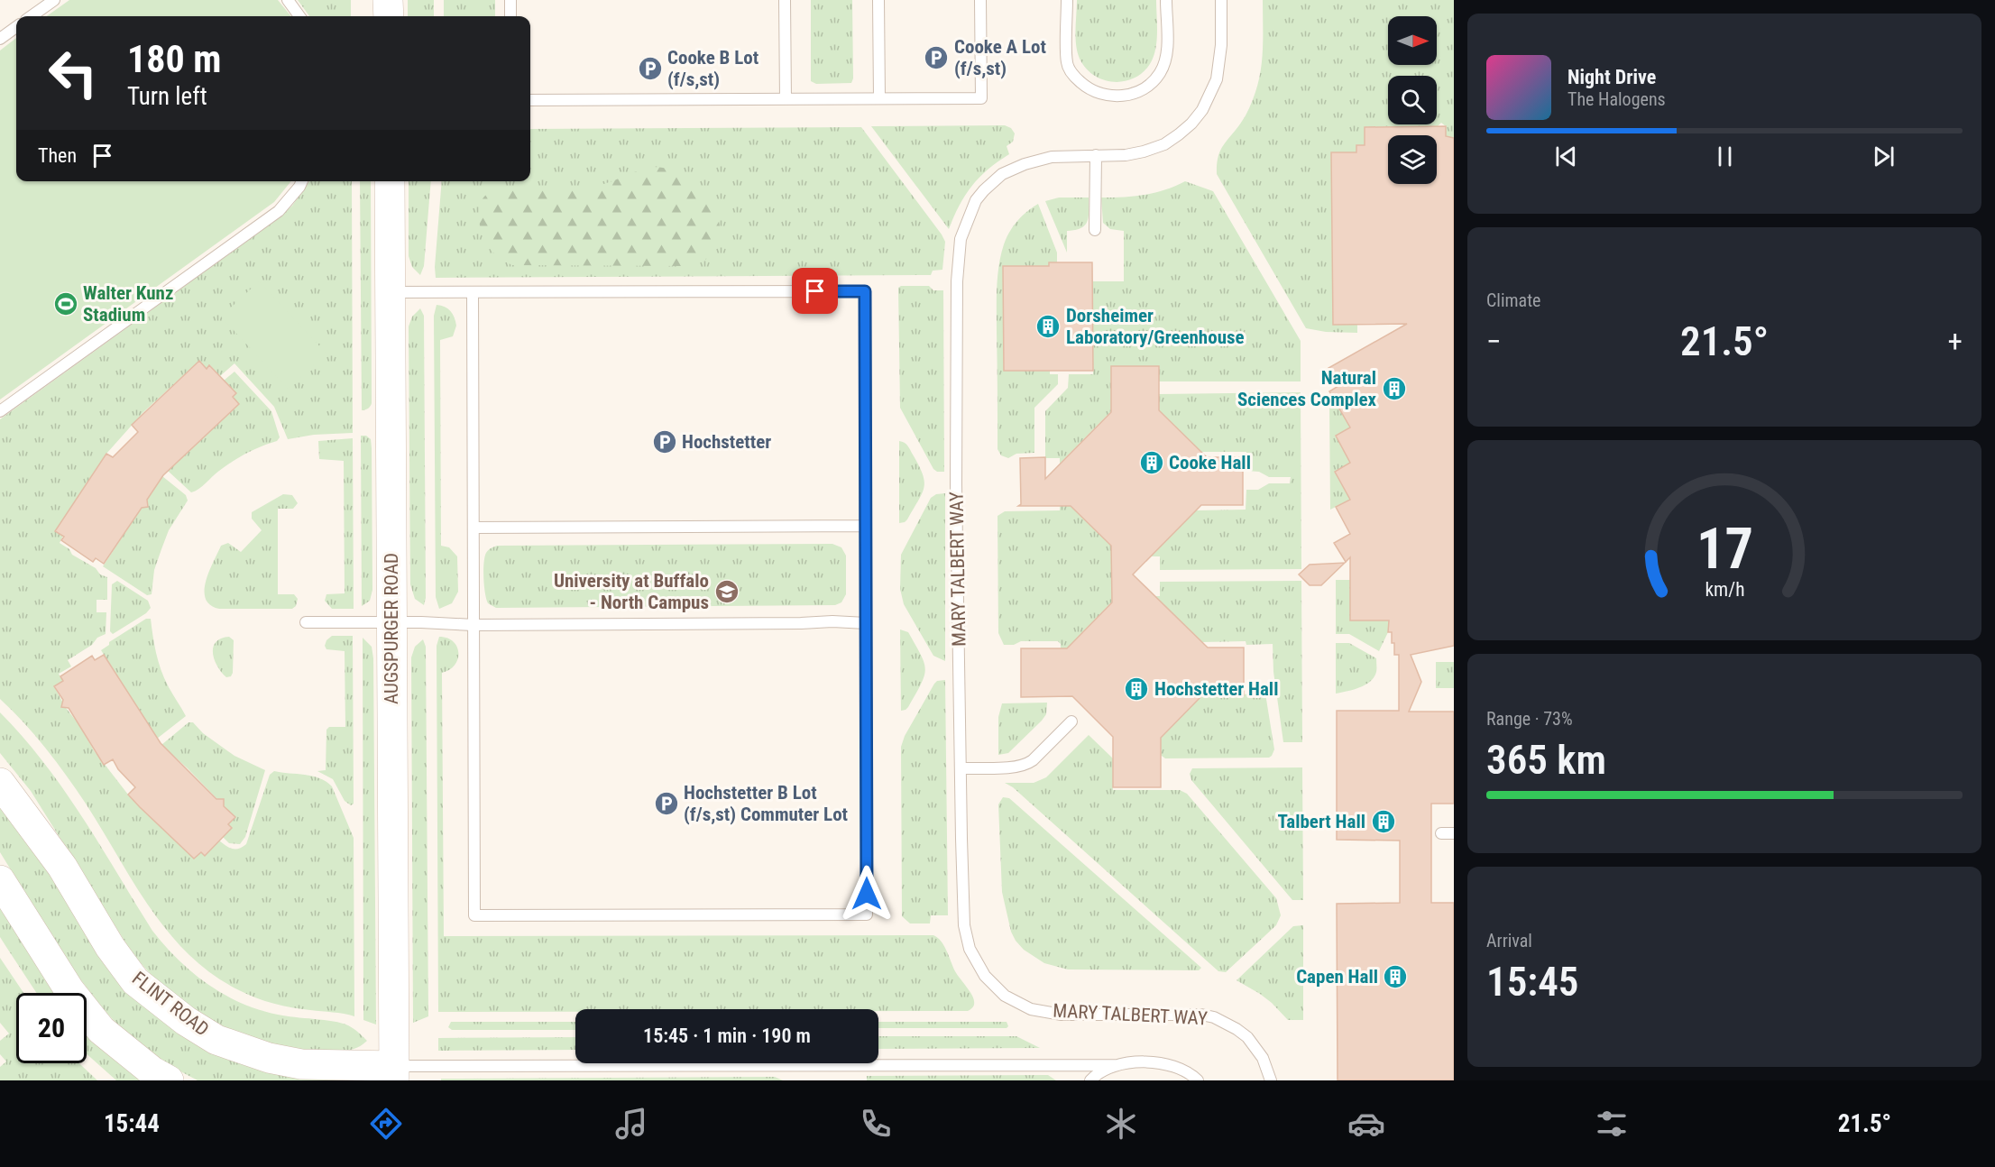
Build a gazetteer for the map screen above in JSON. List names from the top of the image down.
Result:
{
  "streets": {
    "street": ["AUGSPURGER ROAD", "FLINT ROAD"],
    "lane": ["MARY TALBERT WAY"]
  },
  "crossings": [
    ["AUGSPURGER ROAD", "FLINT ROAD"]
  ],
  "places": {
    "parking": [
      "Cooke A Lot (f/s,st)",
      "Cooke B Lot (f/s,st)",
      "Hochstetter",
      "Hochstetter B Lot (f/s,st) Commuter Lot"
    ],
    "sports": ["Walter Kunz Stadium"],
    "building": [
      "Dorsheimer Laboratory/Greenhouse",
      "Natural Sciences Complex",
      "Cooke Hall",
      "Hochstetter Hall",
      "Talbert Hall",
      "Capen Hall"
    ],
    "school or university": ["University at Buffalo - North Campus"]
  },
  "north": "right",
  "page": {
    "turn": ["180 m", "Turn left"],
    "song": ["Night Drive", "The Halogens"],
    "then": "Then",
    "tile": [
      "Climate",
      ["Range · 73%", "365 km"],
      ["Arrival", "15:45"]
    ],
    "heat": ["−", "21.5°", "+"],
    "limit": "20",
    "trip": "15:45 · 1 min · 190 m",
    "tabs": ["15:44", "21.5°"],
    "gauge": ["17", "km/h"]
  }
}
